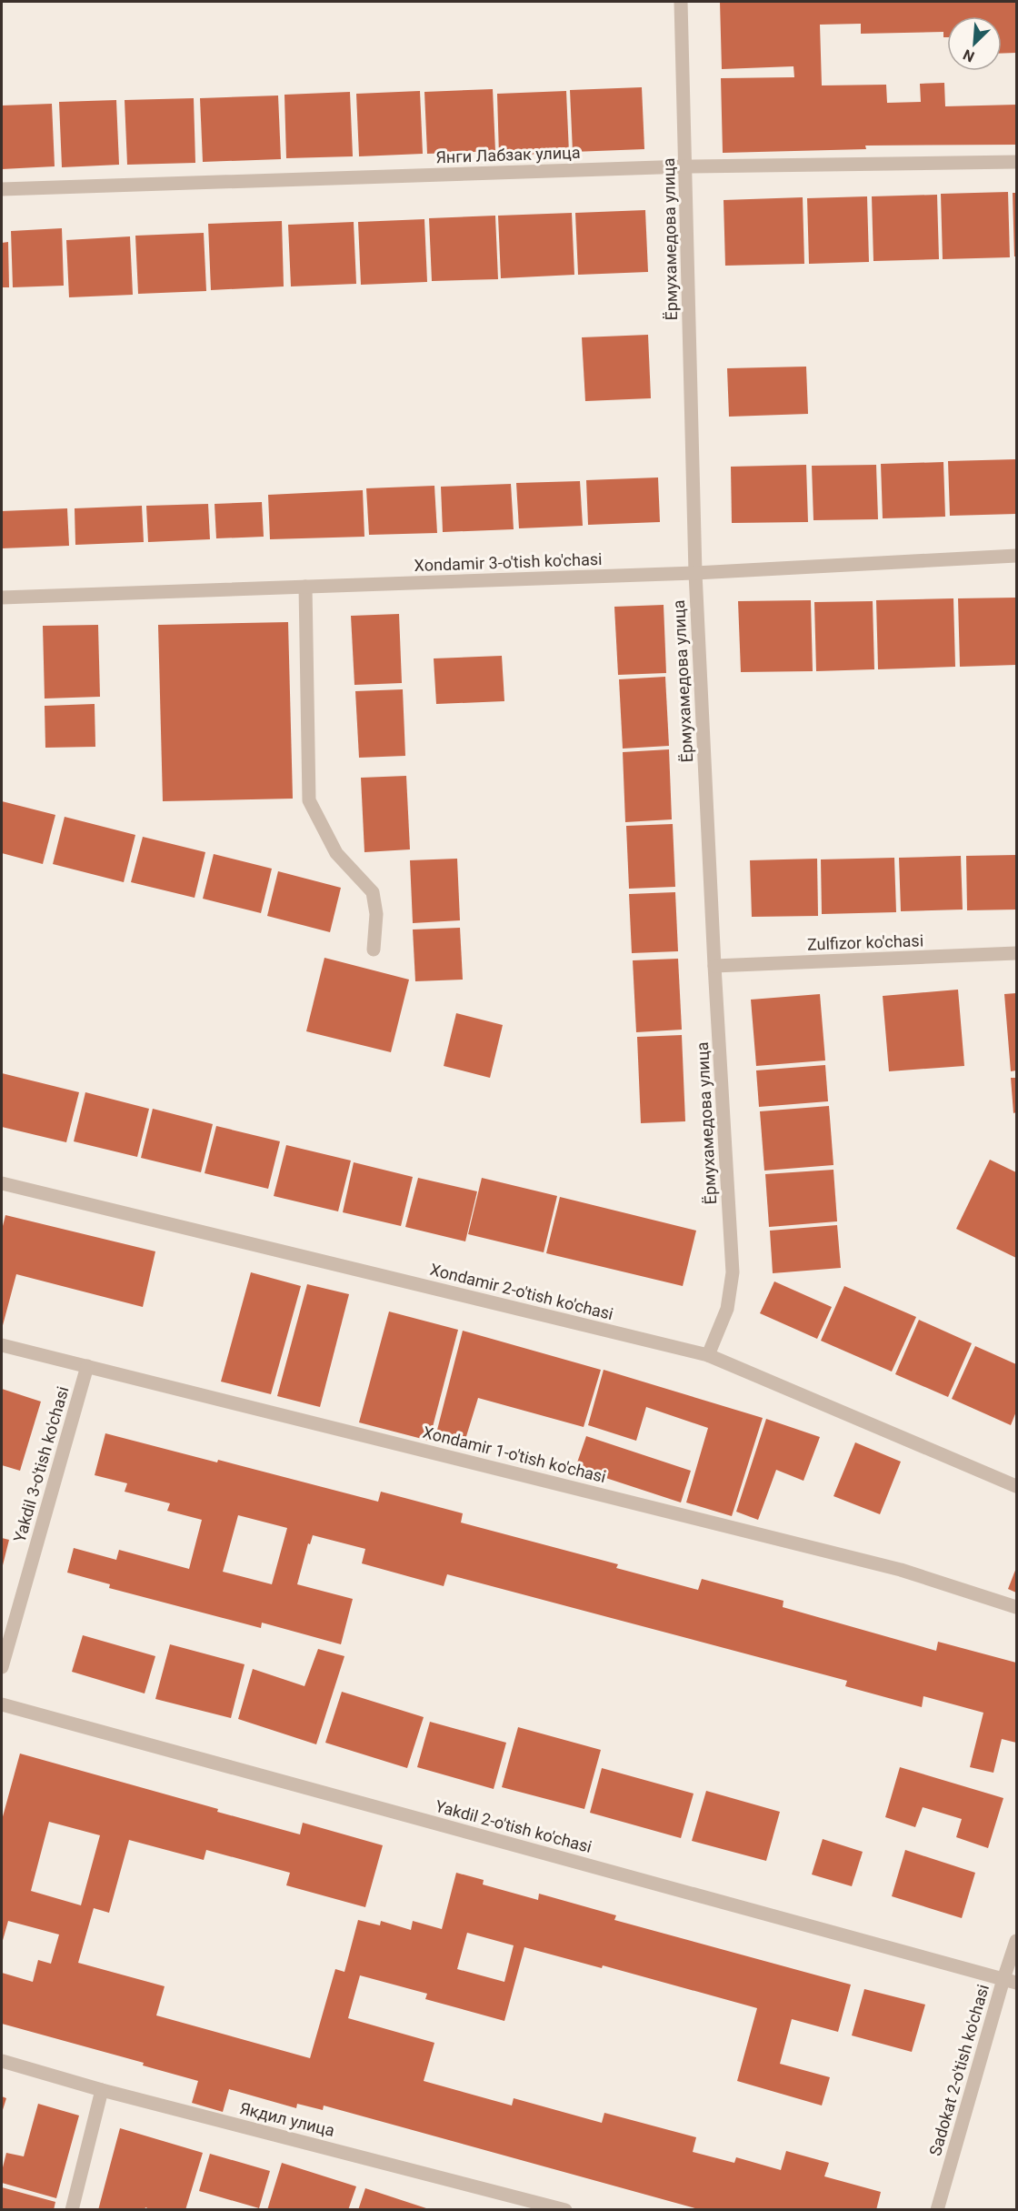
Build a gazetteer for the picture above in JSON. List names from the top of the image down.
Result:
{
  "streets": {
    "street": [
      "Янги Лабзак улица",
      "Ёрмухамедова улица",
      "Xondamir 3-o'tish ko'chasi",
      "Zulfizor ko'chasi",
      "Xondamir 2-o'tish ko'chasi",
      "Xondamir 1-o'tish ko'chasi",
      "Yakdil 3-o'tish ko'chasi",
      "Yakdil 2-o'tish ko'chasi",
      "Sadokat 2-o'tish ko'chasi",
      "Якдил улица"
    ]
  },
  "crossings": [
    ["Янги Лабзак улица", "Ёрмухамедова улица"],
    ["Ёрмухамедова улица", "Xondamir 3-o'tish ko'chasi"],
    ["Ёрмухамедова улица", "Zulfizor ko'chasi"],
    ["Ёрмухамедова улица", "Xondamir 2-o'tish ko'chasi"],
    ["Xondamir 1-o'tish ko'chasi", "Yakdil 3-o'tish ko'chasi"],
    ["Yakdil 2-o'tish ko'chasi", "Sadokat 2-o'tish ko'chasi"]
  ],
  "north": "bottom left"
}
